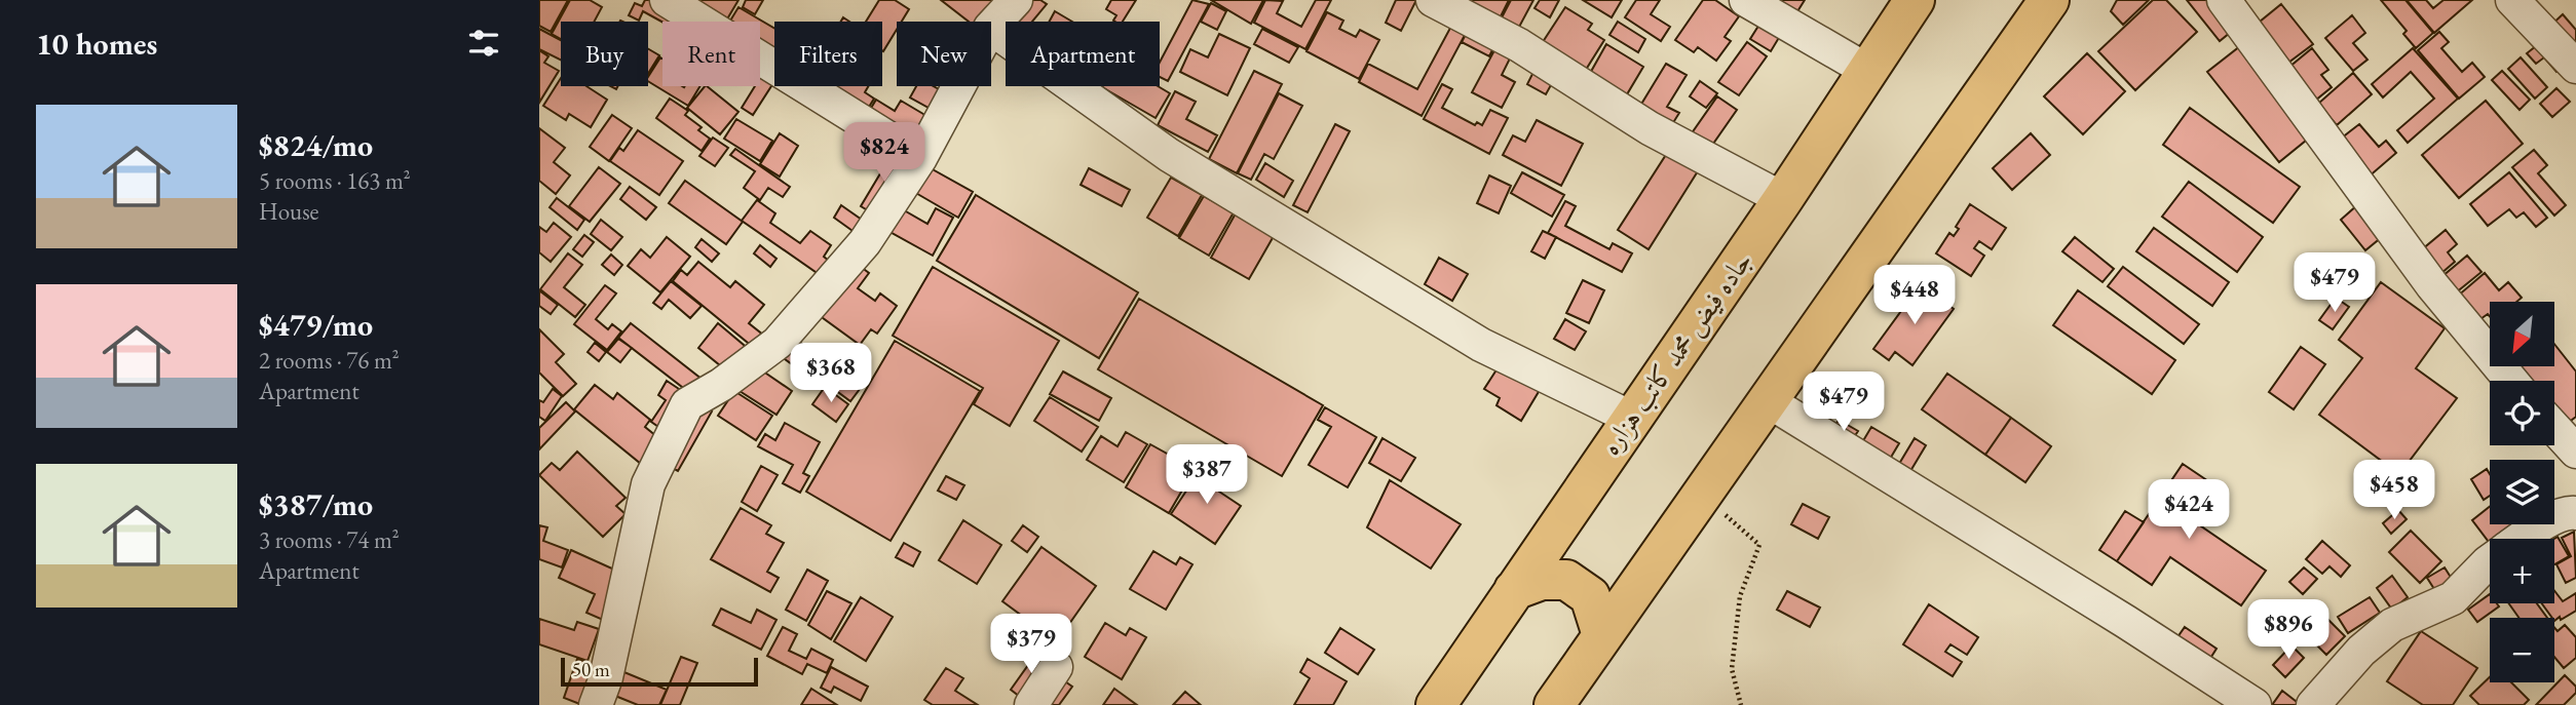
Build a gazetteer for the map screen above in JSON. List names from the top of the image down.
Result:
{
  "streets": {
    "main road": ["جاده فیض محمد کاتب هزاره"]
  },
  "scale_bar": "50 m",
  "north": "bottom left",
  "page": {
    "heading": "10 homes",
    "chip": [
      "Buy",
      "Rent",
      "Filters",
      "New",
      "Apartment"
    ],
    "list": [
      {
        "name": "$824/mo",
        "note": "5 rooms · 163 m² · House"
      },
      {
        "name": "$479/mo",
        "note": "2 rooms · 76 m² · Apartment"
      },
      {
        "name": "$387/mo",
        "note": "3 rooms · 74 m² · Apartment"
      }
    ],
    "price": [
      "$824",
      "$479",
      "$448",
      "$368",
      "$479",
      "$387",
      "$458",
      "$424",
      "$896",
      "$379"
    ],
    "map_buttons": ["+", "−"],
    "scale": "50 m"
  }
}
